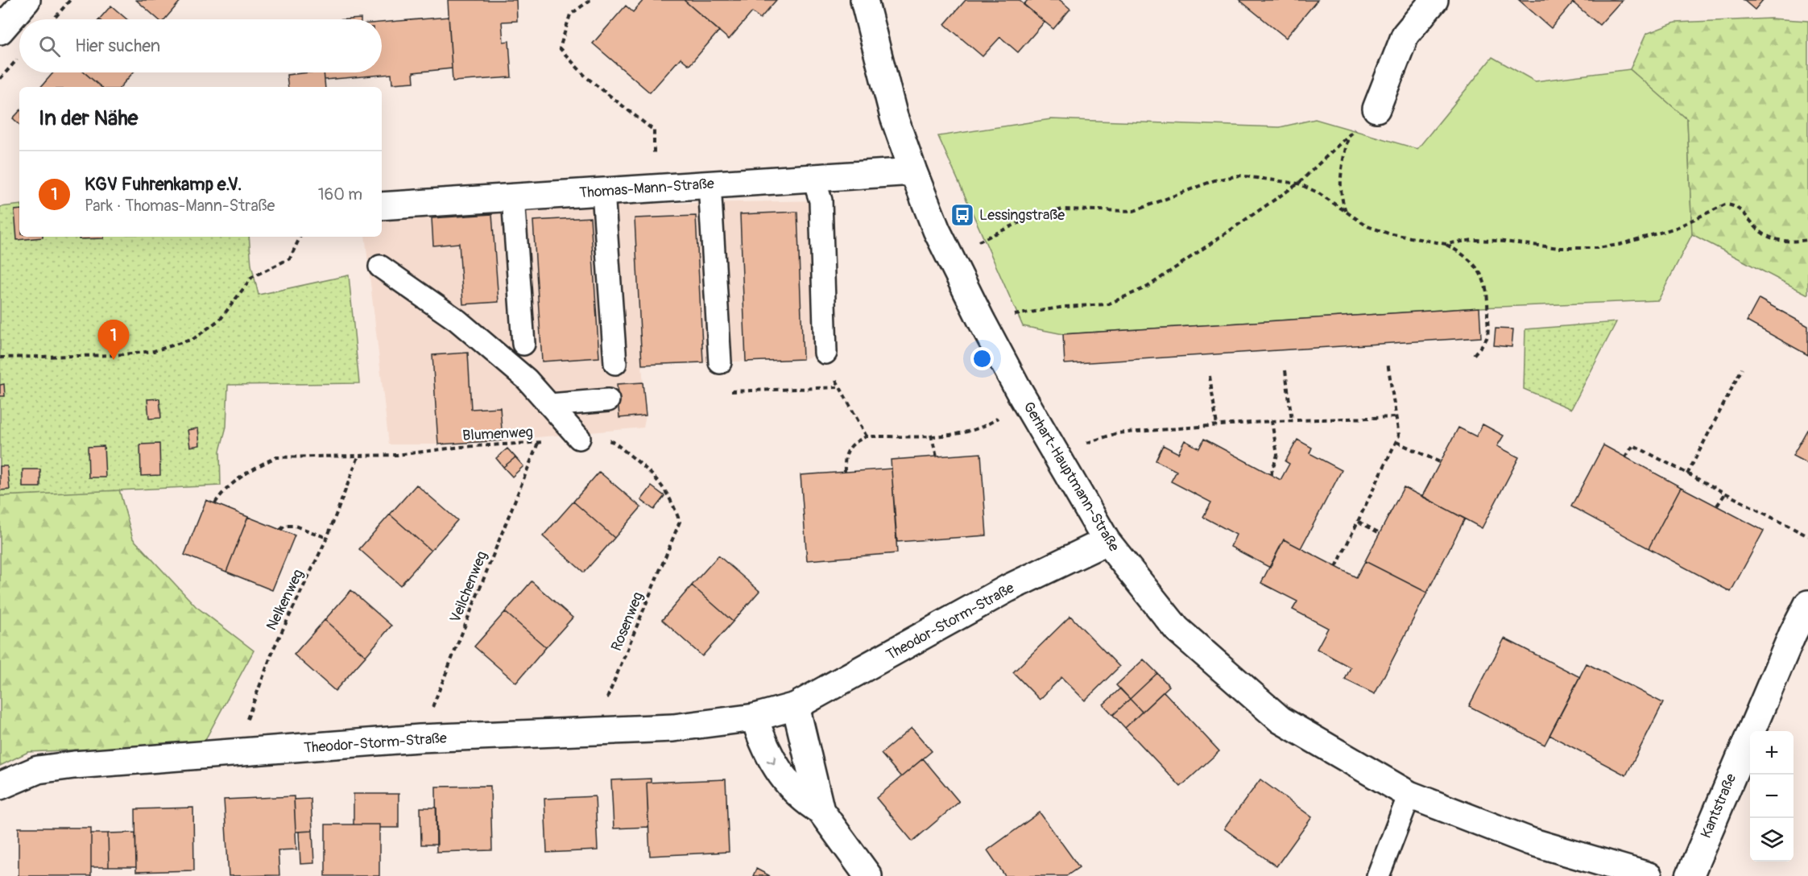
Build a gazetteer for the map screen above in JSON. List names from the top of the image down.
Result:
{
  "streets": {
    "street": [
      "Thomas-Mann-Straße",
      "Gerhart-Hauptmann-Straße",
      "Theodor-Storm-Straße",
      "Kantstraße"
    ],
    "path": [
      "Blumenweg",
      "Veilchenweg",
      "Nelkenweg",
      "Rosenweg"
    ]
  },
  "crossings": [
    ["Thomas-Mann-Straße", "Gerhart-Hauptmann-Straße"],
    ["Blumenweg", "Veilchenweg"],
    ["Blumenweg", "Nelkenweg"],
    ["Blumenweg", "Rosenweg"],
    ["Gerhart-Hauptmann-Straße", "Theodor-Storm-Straße"],
    ["Veilchenweg", "Theodor-Storm-Straße"],
    ["Nelkenweg", "Theodor-Storm-Straße"],
    ["Rosenweg", "Theodor-Storm-Straße"]
  ],
  "places": {
    "bus stop": ["Lessingstraße"]
  },
  "page": {
    "search": "Hier suchen",
    "heading": "In der Nähe",
    "list": [
      {
        "mark": "1",
        "name": "KGV Fuhrenkamp e.V.",
        "note": "Park · Thomas-Mann-Straße",
        "value": "160 m"
      }
    ],
    "pins": "1",
    "map_buttons": ["+", "−"]
  }
}
